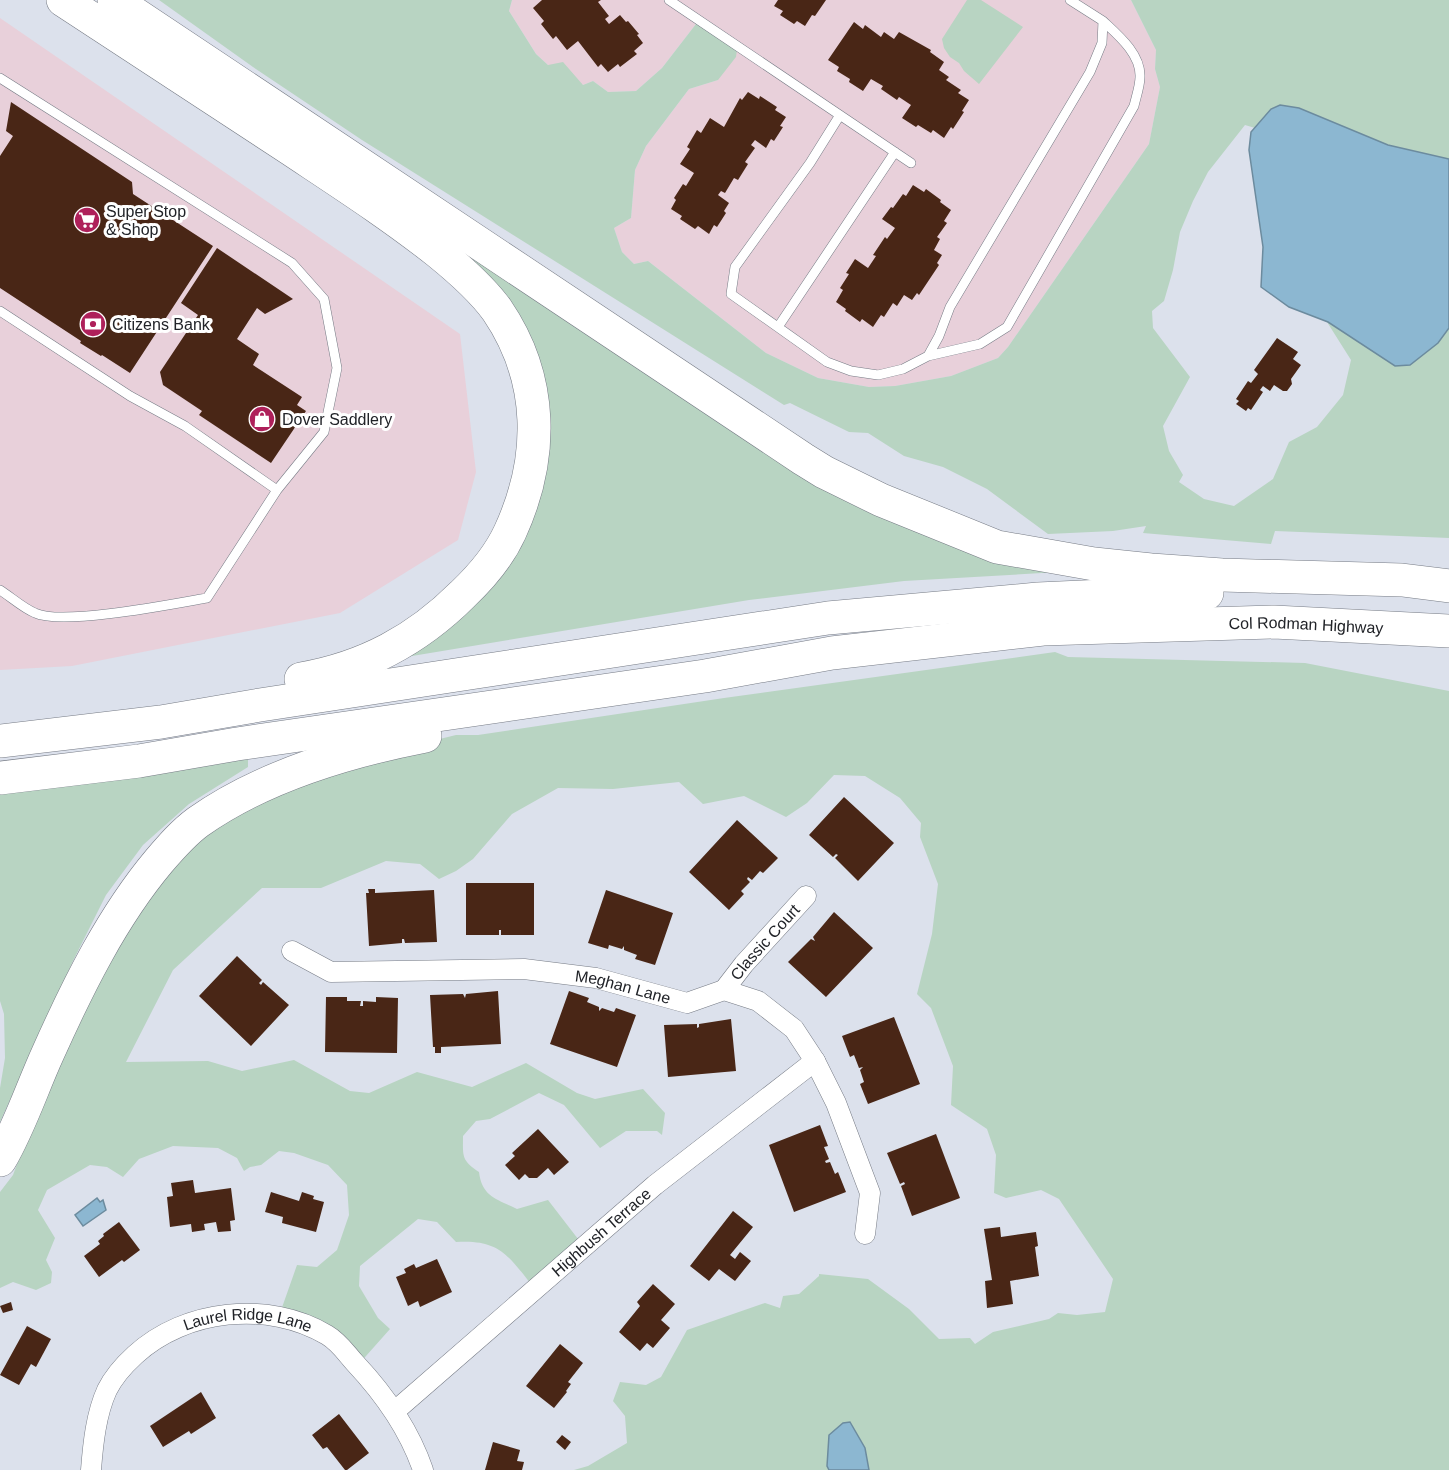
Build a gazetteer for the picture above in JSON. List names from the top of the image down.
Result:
{
  "streets": {
    "highway": ["Col Rodman Highway"],
    "street": [
      "Classic Court",
      "Meghan Lane",
      "Highbush Terrace",
      "Laurel Ridge Lane"
    ]
  },
  "crossings": [
    ["Classic Court", "Meghan Lane"],
    ["Highbush Terrace", "Laurel Ridge Lane"]
  ],
  "places": {
    "supermarket": ["Super Stop & Shop"],
    "bank": ["Citizens Bank"],
    "shop": ["Dover Saddlery"]
  }
}
